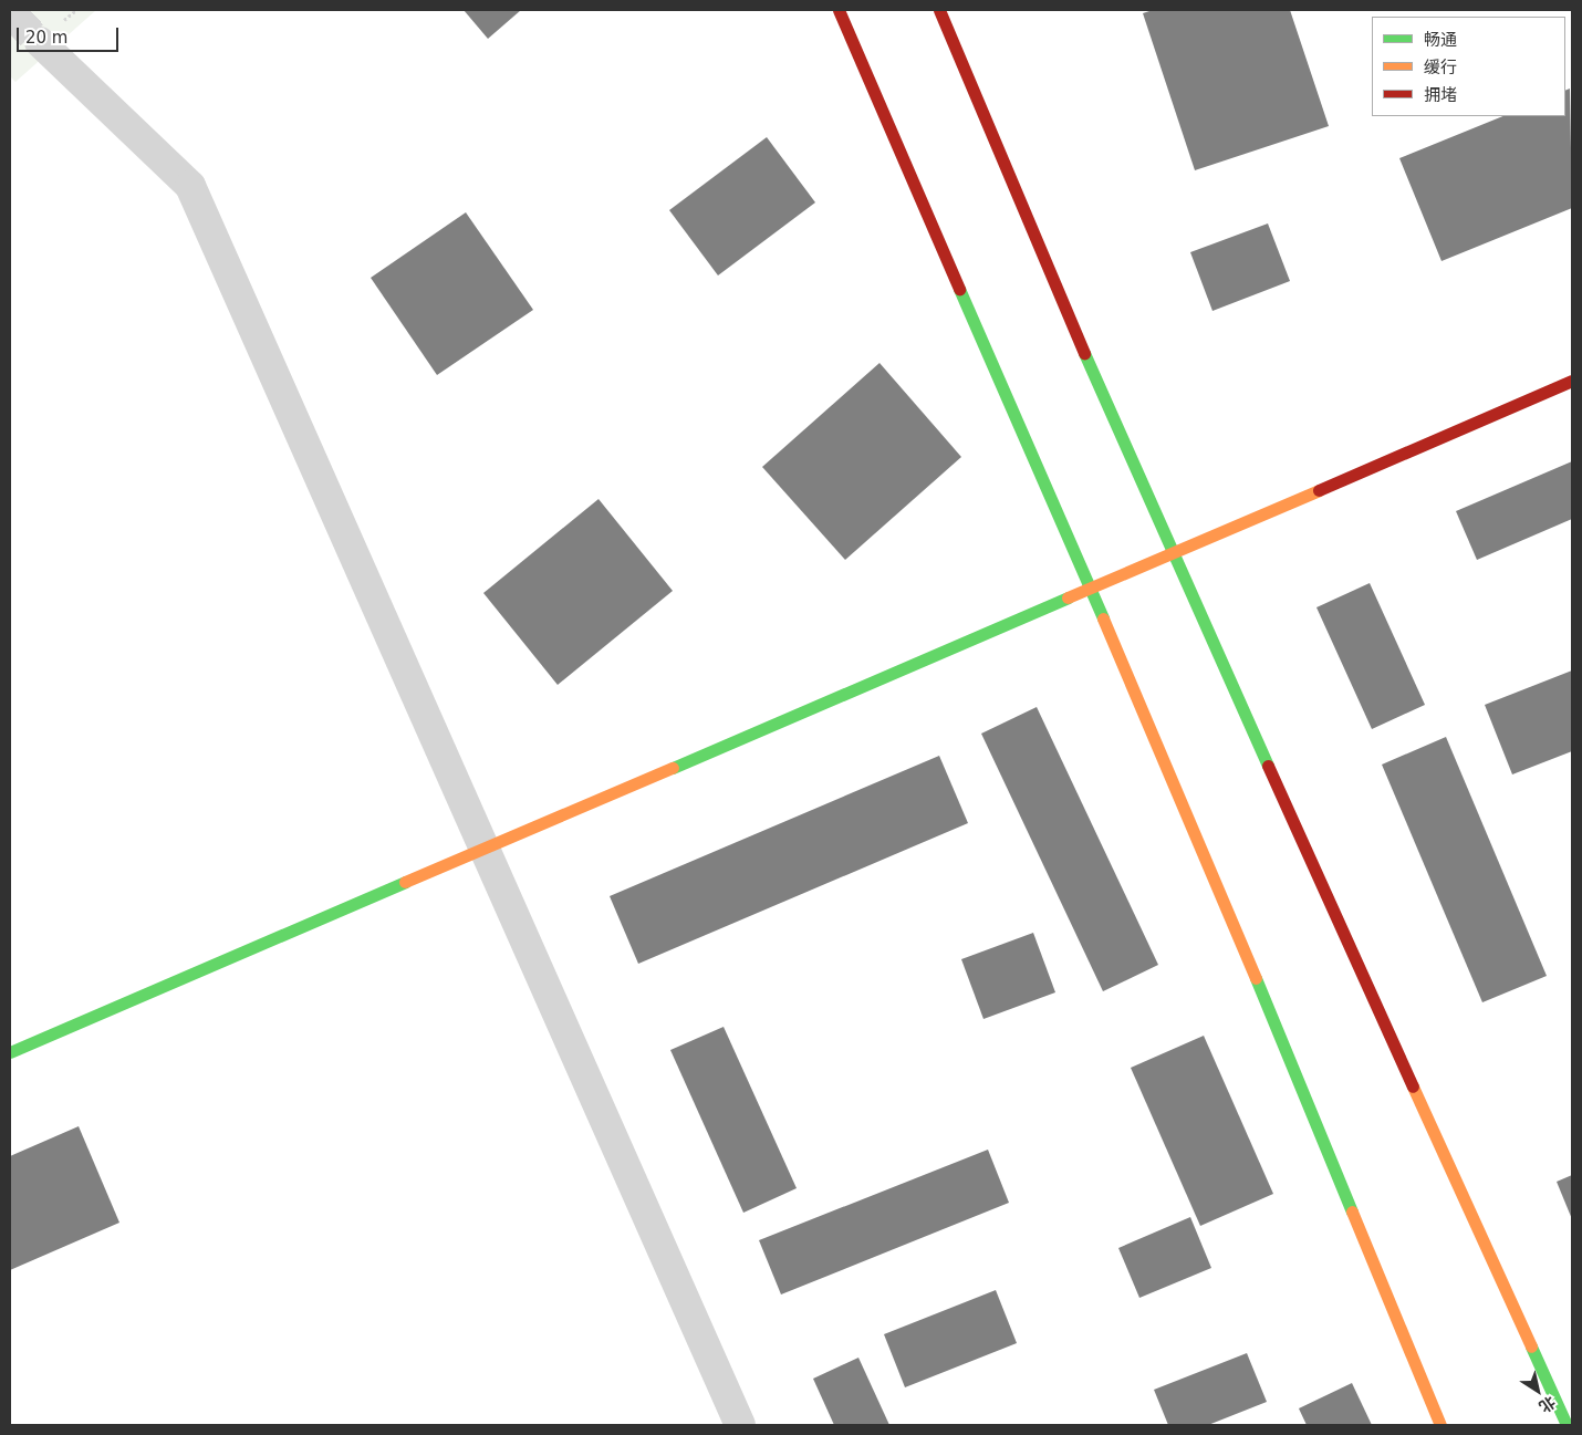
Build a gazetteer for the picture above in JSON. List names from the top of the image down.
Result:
{
  "legend": ["畅通", "缓行", "拥堵"],
  "scale_bar": "20 m",
  "north": "bottom right"
}
